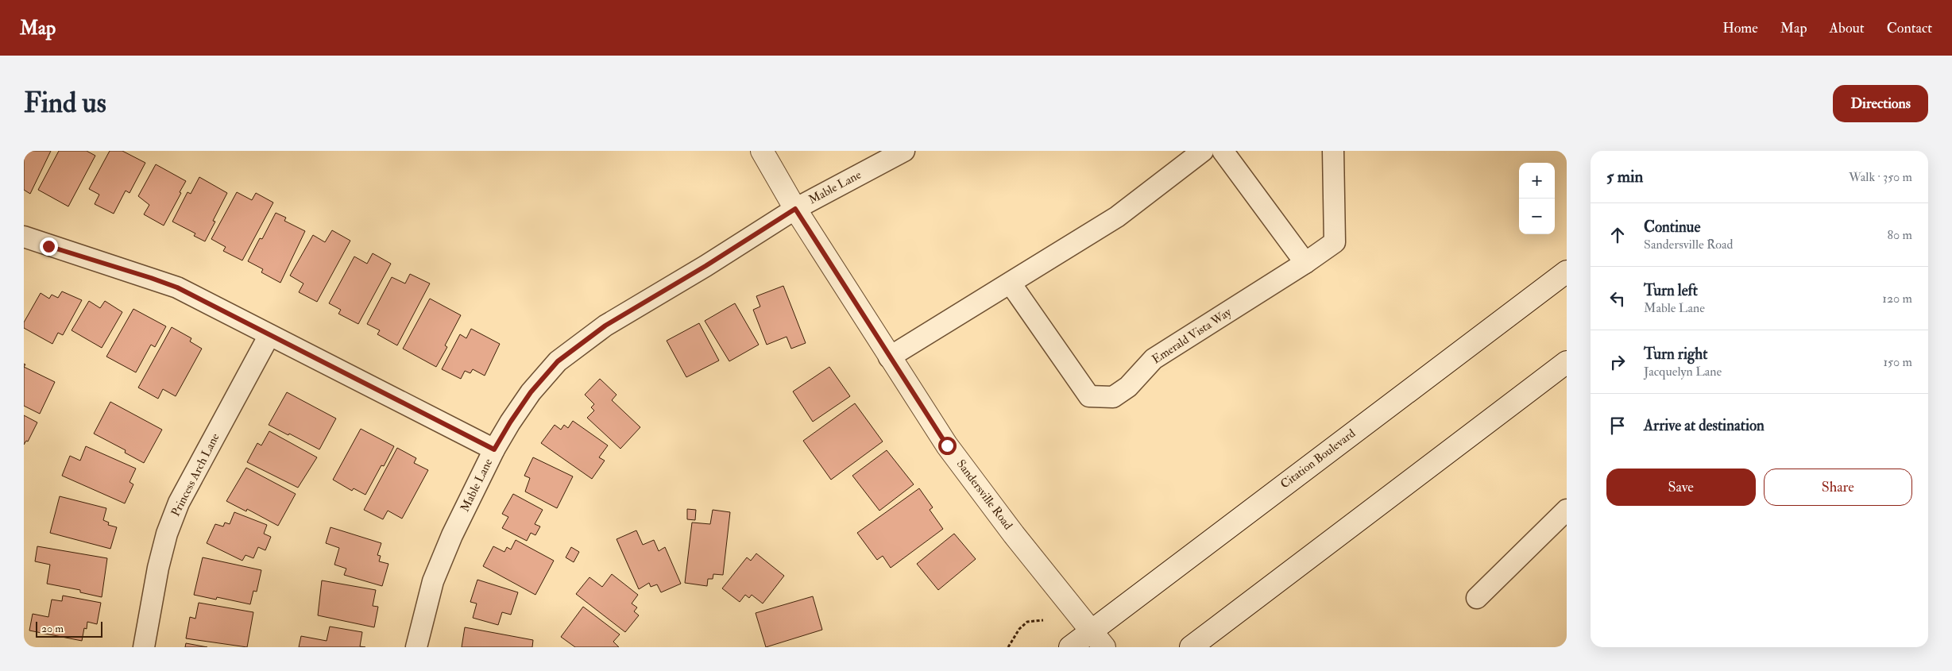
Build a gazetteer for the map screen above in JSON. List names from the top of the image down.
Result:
{
  "streets": {
    "main road": ["Citation Boulevard", "Sandersville Road"],
    "street": ["Mable Lane", "Emerald Vista Way", "Princess Arch Lane"]
  },
  "crossings": [
    ["Mable Lane", "Sandersville Road"],
    ["Citation Boulevard", "Sandersville Road"]
  ],
  "scale_bar": "20 m",
  "page": {
    "header": "Map",
    "nav": [
      "Home",
      "Map",
      "About",
      "Contact"
    ],
    "buttons": [
      "Directions",
      ["Save", "Share"]
    ],
    "title": "Find us",
    "heading": ["5 min", "Walk · 350 m"],
    "map_buttons": ["+", "−"],
    "list": [
      ["Continue", "Sandersville Road", "80 m"],
      ["Turn left", "Mable Lane", "120 m"],
      ["Turn right", "Jacquelyn Lane", "150 m"],
      "Arrive at destination"
    ],
    "scale": "20 m"
  }
}
